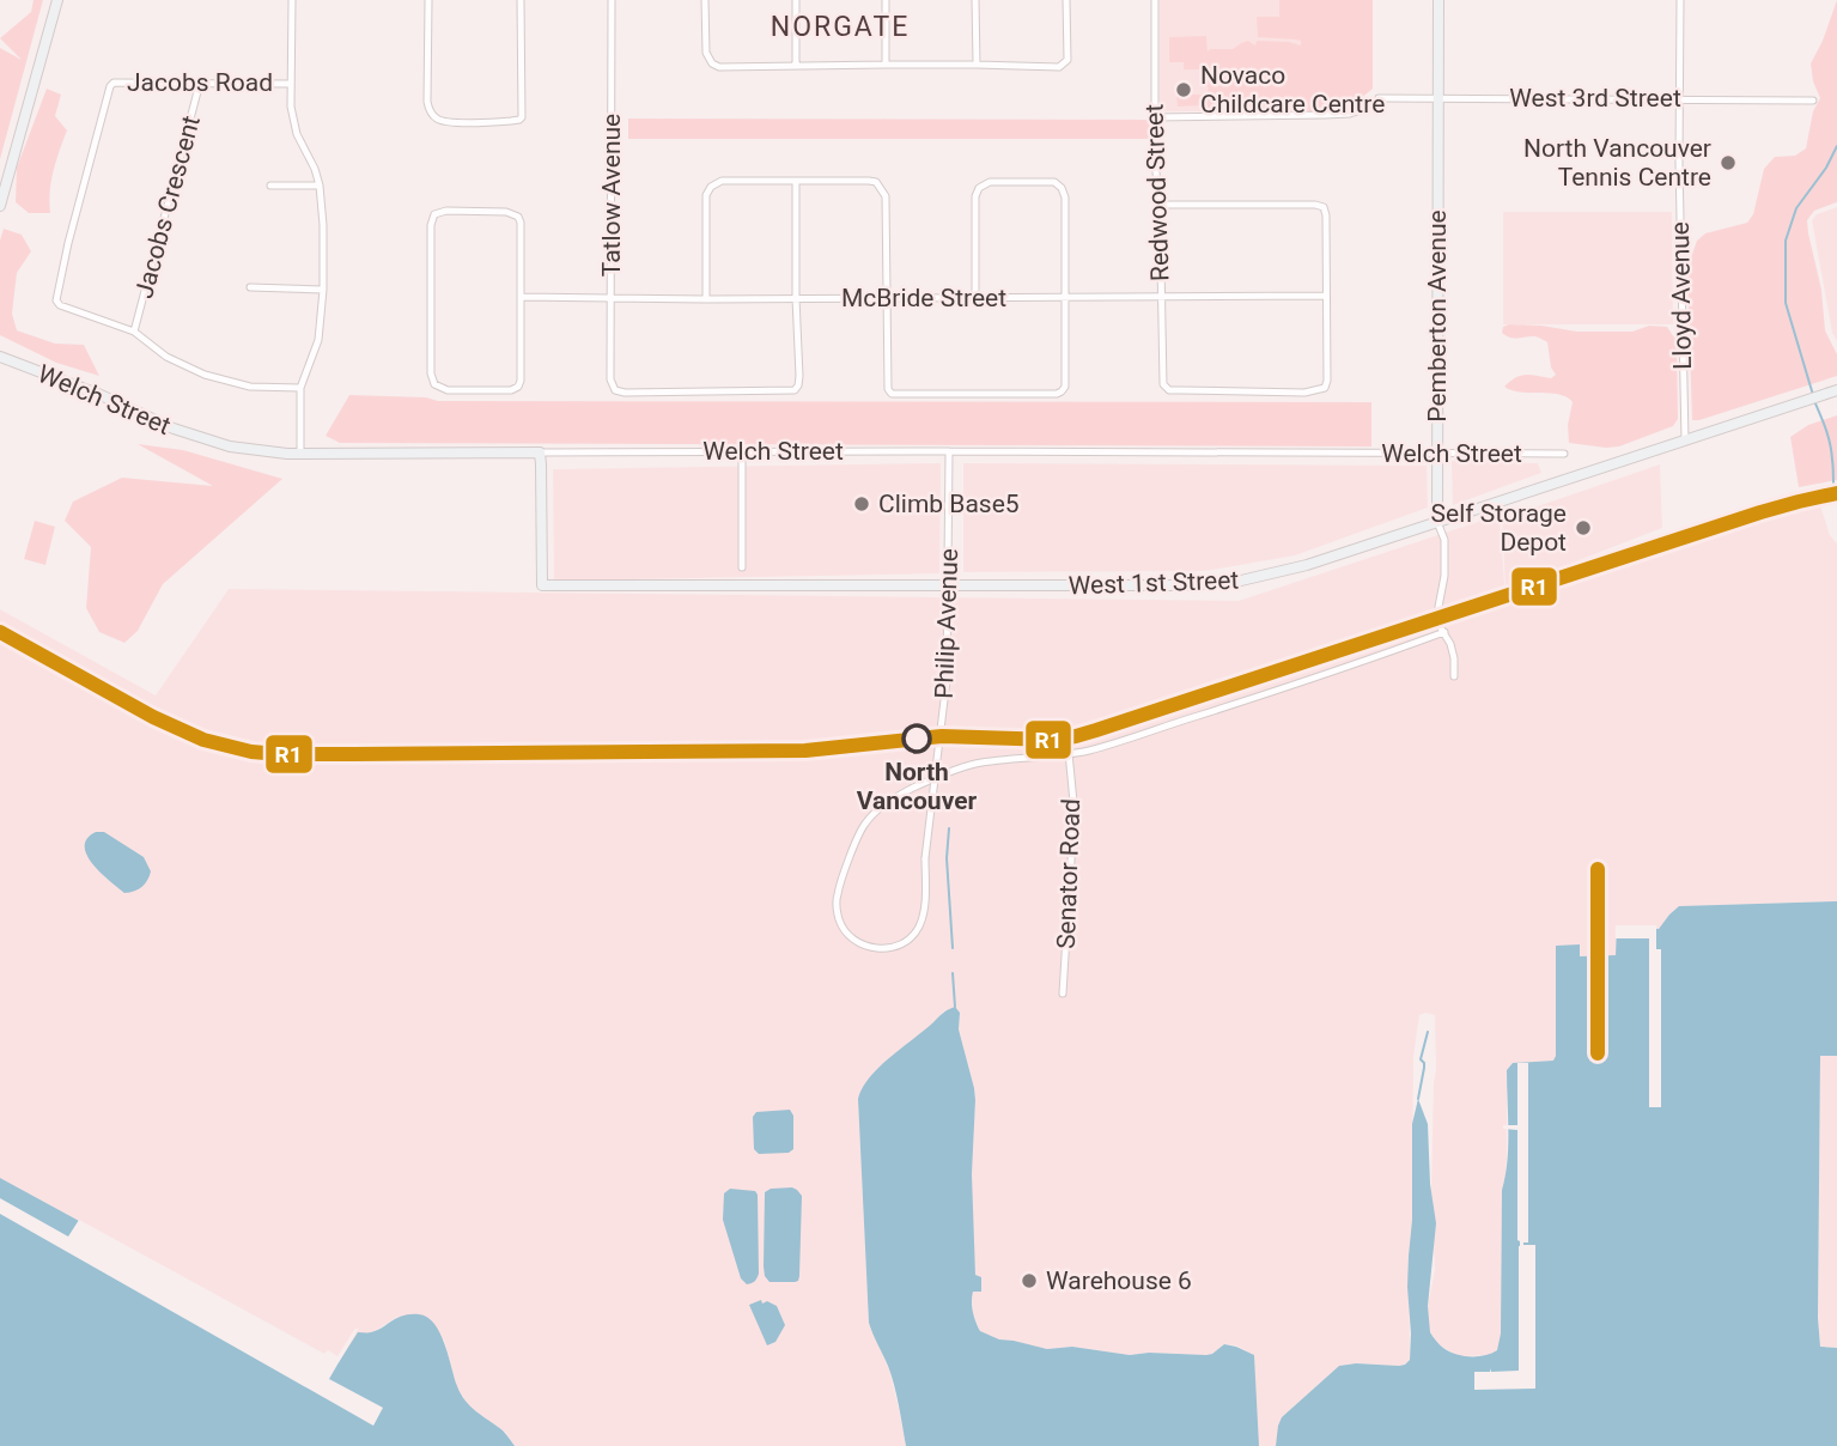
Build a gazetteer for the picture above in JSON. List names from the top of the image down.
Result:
{
  "streets": {
    "street": [
      "Jacobs Road",
      "West 3rd Street",
      "Redwood Street",
      "Tatlow Avenue",
      "Jacobs Crescent",
      "Lloyd Avenue",
      "McBride Street",
      "Pemberton Avenue",
      "Welch Street",
      "West 1st Street",
      "Philip Avenue",
      "Senator Road"
    ]
  },
  "crossings": [
    ["Jacobs Road", "Jacobs Crescent"],
    ["West 3rd Street", "Lloyd Avenue"],
    ["West 3rd Street", "Pemberton Avenue"],
    ["Redwood Street", "McBride Street"],
    ["Tatlow Avenue", "McBride Street"],
    ["Lloyd Avenue", "West 1st Street"],
    ["Pemberton Avenue", "Welch Street"],
    ["Pemberton Avenue", "West 1st Street"],
    ["Welch Street", "West 1st Street"],
    ["Welch Street", "Philip Avenue"],
    ["West 1st Street", "Philip Avenue"],
    ["Philip Avenue", "Senator Road"]
  ],
  "districts": ["NORGATE"],
  "places": [
    "Novaco Childcare Centre",
    "North Vancouver Tennis Centre",
    "Climb Base5",
    "Self Storage Depot",
    "North Vancouver",
    "Warehouse 6"
  ],
  "lines": ["transit line R1"]
}
